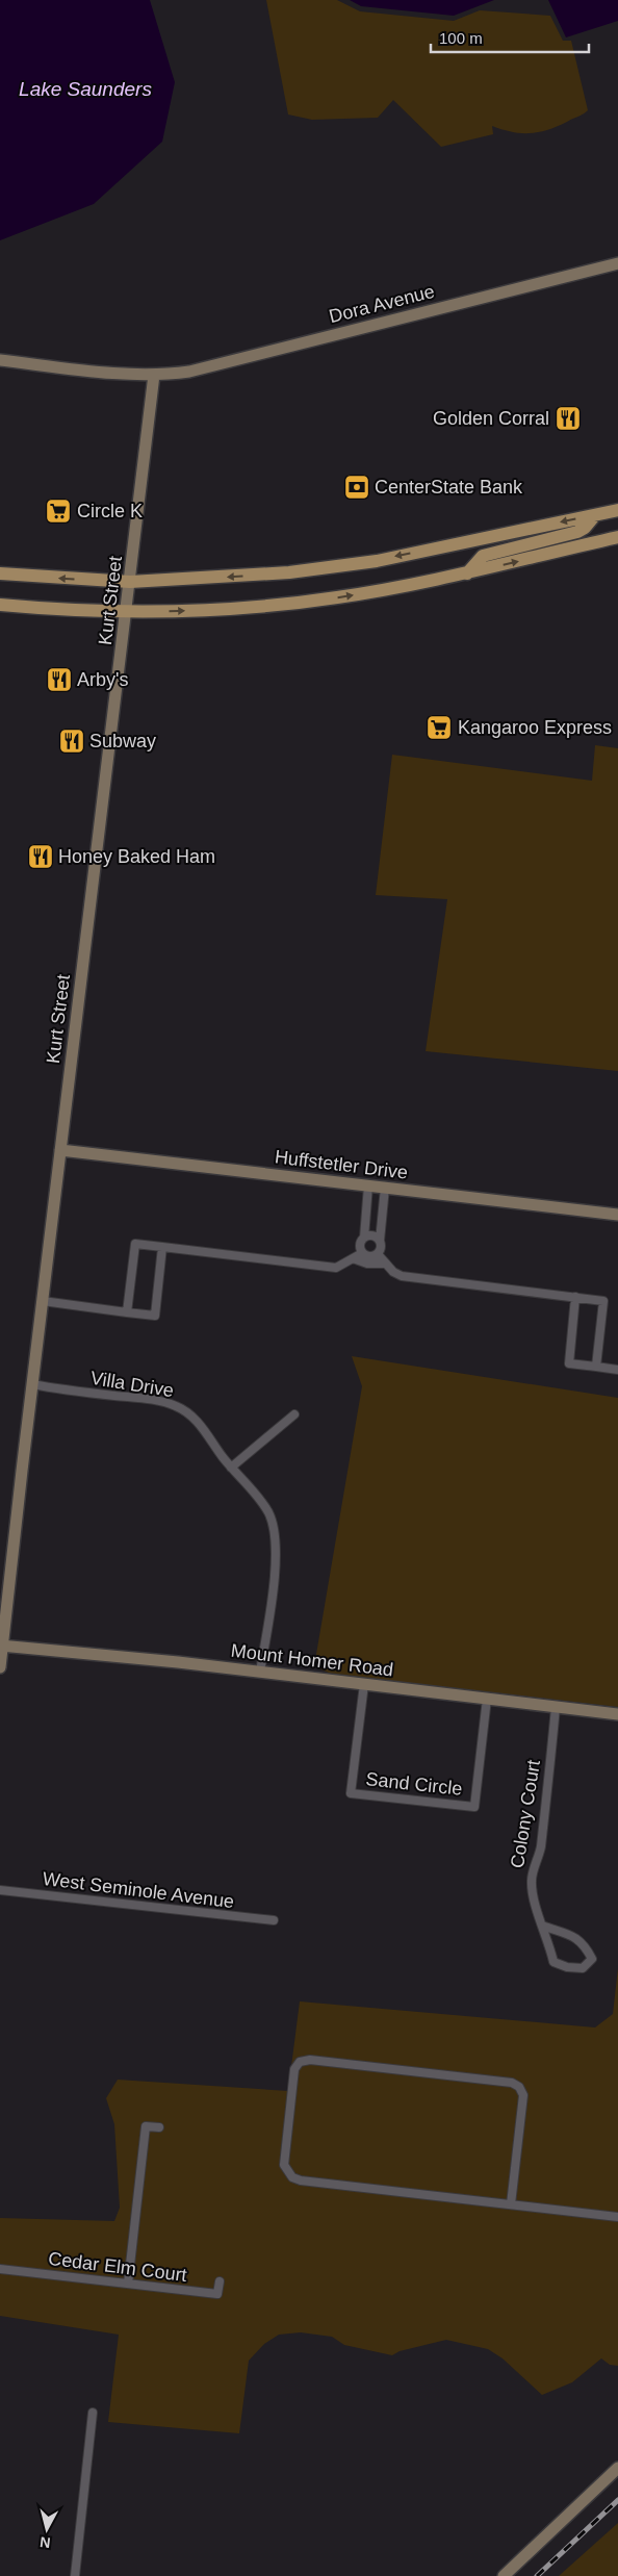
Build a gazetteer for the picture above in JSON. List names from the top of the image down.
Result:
{
  "streets": {
    "street": [
      "Dora Avenue",
      "Kurt Street",
      "Huffstetler Drive",
      "Villa Drive",
      "Mount Homer Road",
      "Sand Circle",
      "Colony Court",
      "West Seminole Avenue",
      "Cedar Elm Court"
    ]
  },
  "crossings": [
    ["Dora Avenue", "Kurt Street"],
    ["Kurt Street", "Huffstetler Drive"],
    ["Kurt Street", "Villa Drive"],
    ["Kurt Street", "Mount Homer Road"],
    ["Villa Drive", "Mount Homer Road"],
    ["Mount Homer Road", "Sand Circle"],
    ["Mount Homer Road", "Colony Court"]
  ],
  "water": ["Lake Saunders"],
  "places": {
    "restaurant": [
      "Golden Corral",
      "Arby's",
      "Subway",
      "Honey Baked Ham"
    ],
    "bank": ["CenterState Bank"],
    "supermarket": ["Circle K", "Kangaroo Express"]
  },
  "scale_bar": "100 m",
  "north": "bottom"
}
